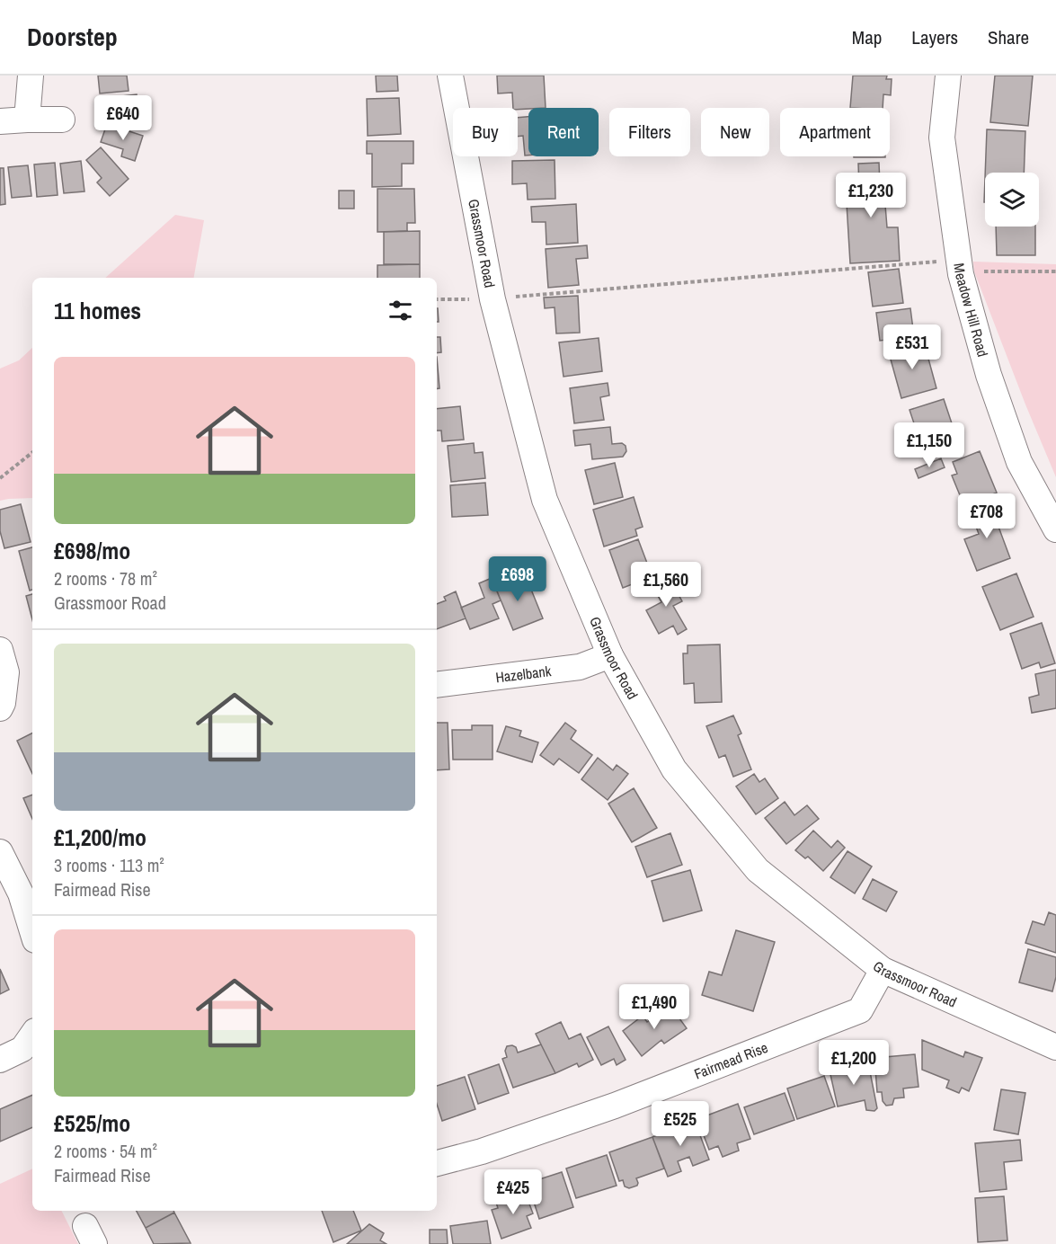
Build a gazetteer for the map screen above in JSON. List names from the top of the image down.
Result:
{
  "streets": {
    "street": [
      "Grassmoor Road",
      "Meadow Hill Road",
      "Hazelbank",
      "Fairmead Rise"
    ]
  },
  "crossings": [
    ["Grassmoor Road", "Hazelbank"],
    ["Grassmoor Road", "Fairmead Rise"]
  ],
  "page": {
    "header": "Doorstep",
    "nav": ["Map", "Layers", "Share"],
    "price": [
      "£640",
      "£1,230",
      "£531",
      "£1,150",
      "£708",
      "£698",
      "£1,560",
      "£1,490",
      "£1,200",
      "£525",
      "£425"
    ],
    "chip": [
      "Buy",
      "Rent",
      "Filters",
      "New",
      "Apartment"
    ],
    "heading": "11 homes",
    "list": [
      {
        "name": "£698/mo",
        "note": "2 rooms · 78 m² · Grassmoor Road"
      },
      {
        "name": "£1,200/mo",
        "note": "3 rooms · 113 m² · Fairmead Rise"
      },
      {
        "name": "£525/mo",
        "note": "2 rooms · 54 m² · Fairmead Rise"
      }
    ]
  }
}
